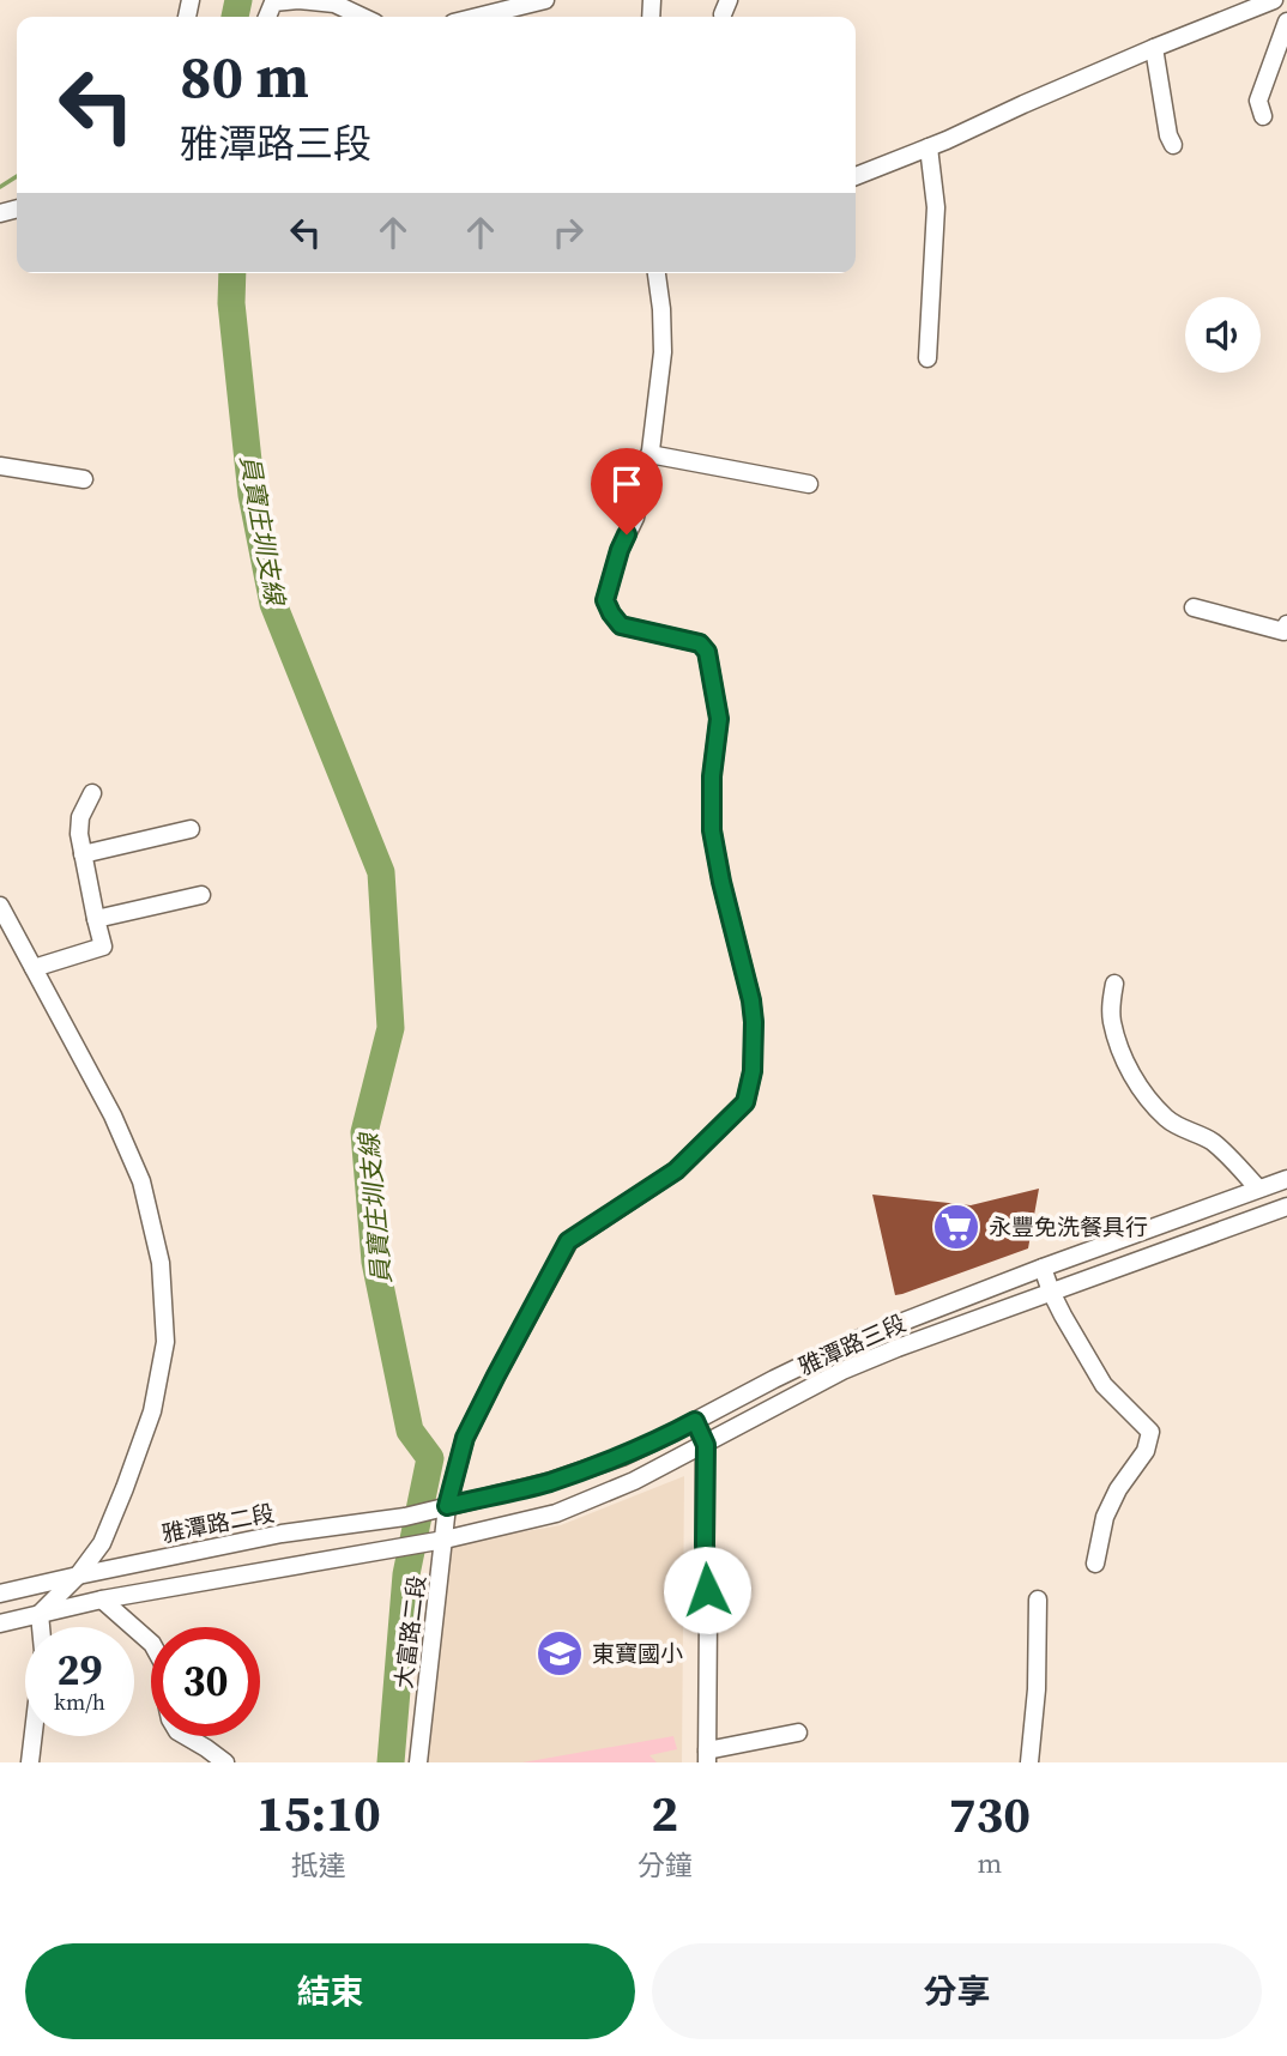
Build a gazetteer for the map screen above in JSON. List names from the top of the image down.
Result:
{
  "streets": {
    "street": ["雅潭路三段", "雅潭路二段", "大富路二段"]
  },
  "crossings": [
    ["雅潭路三段", "雅潭路二段"],
    ["雅潭路三段", "大富路二段"],
    ["雅潭路二段", "大富路二段"]
  ],
  "water": ["員寶庄圳支線"],
  "places": {
    "supermarket": ["永豐免洗餐具行"],
    "school or university": ["東寶國小"]
  },
  "page": {
    "turn": ["80 m", "雅潭路三段"],
    "speed": "29 km/h",
    "limit": "30",
    "eta": [
      "15:10",
      "抵達",
      "2",
      "分鐘",
      "730",
      "m"
    ],
    "buttons": ["結束", "分享"]
  }
}
